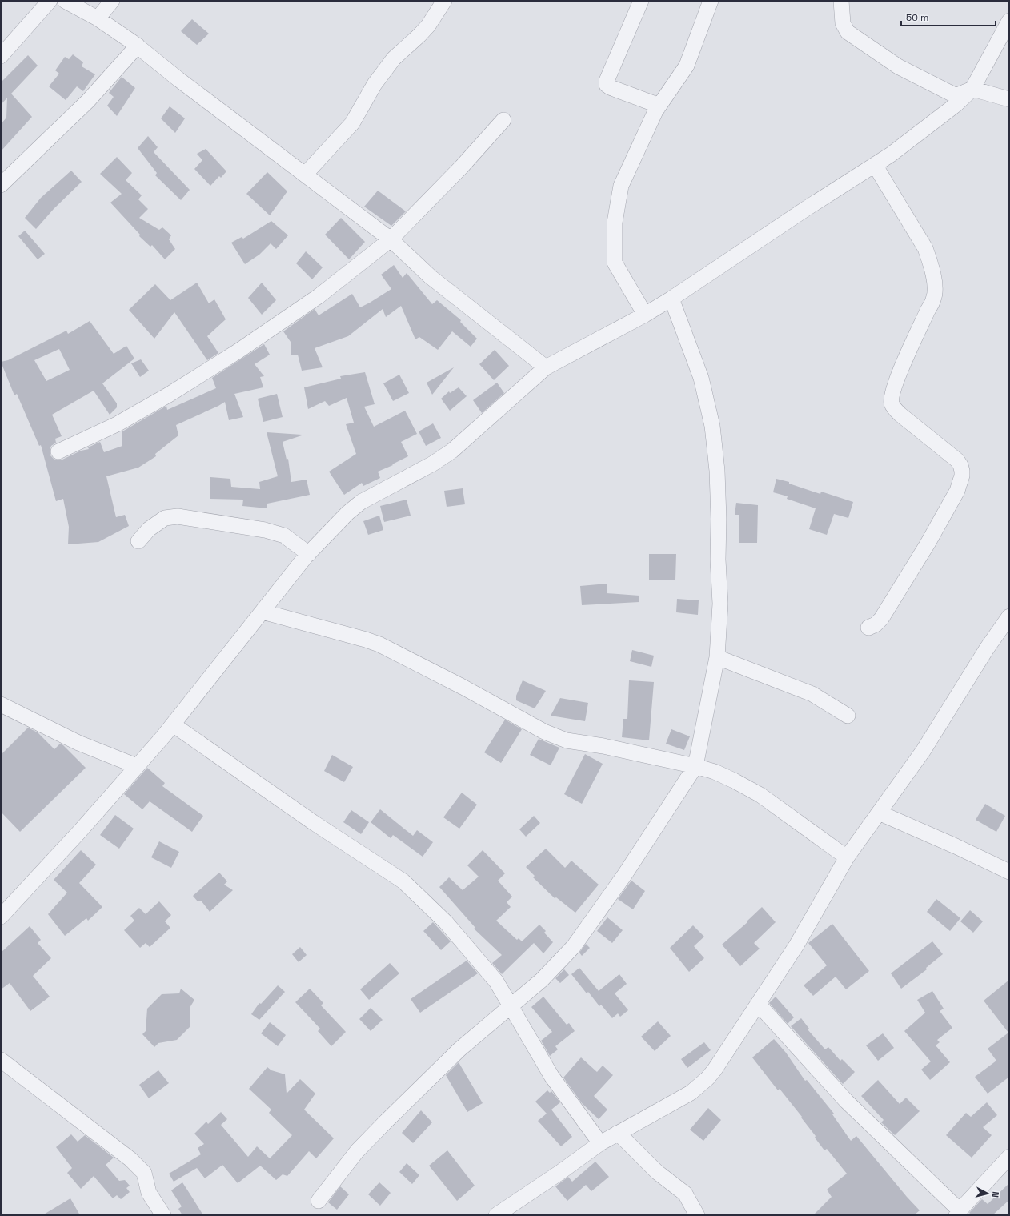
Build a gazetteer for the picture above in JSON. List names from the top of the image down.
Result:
{
  "scale_bar": "50 m",
  "north": "right"
}
